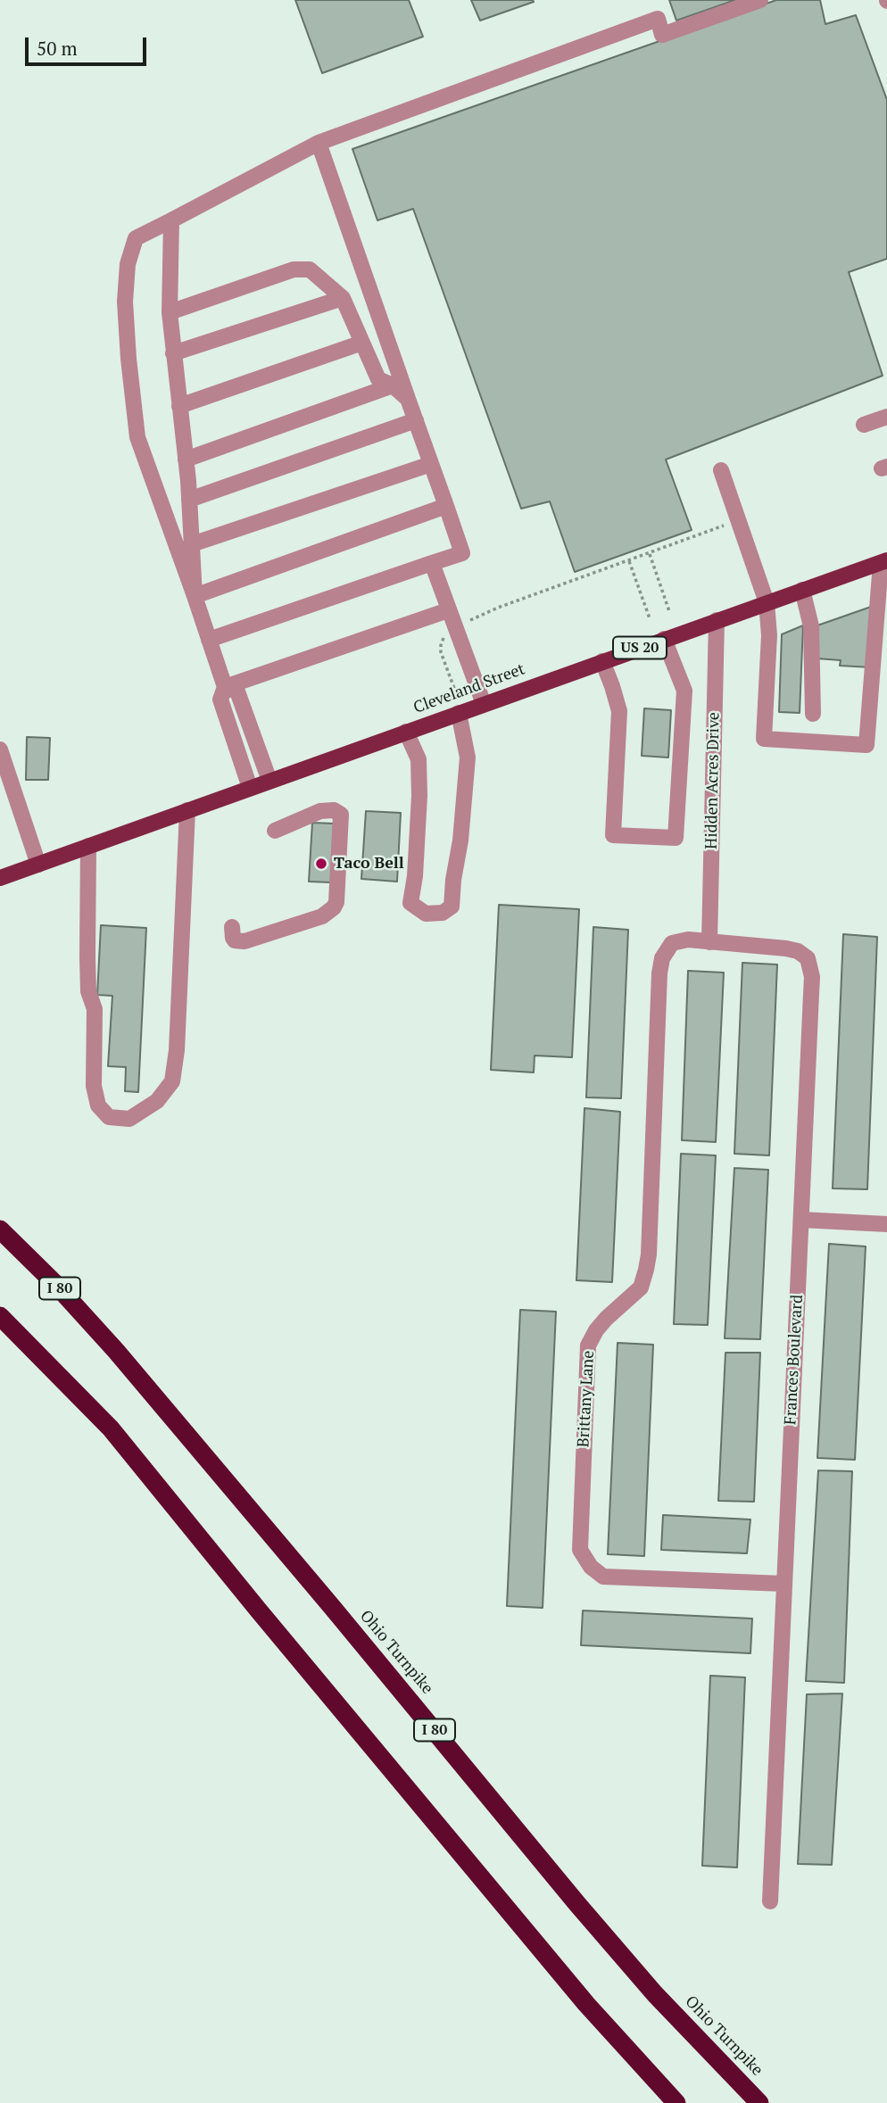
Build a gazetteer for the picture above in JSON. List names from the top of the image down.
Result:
{
  "streets": {
    "highway": ["I 80", "Ohio Turnpike"],
    "main road": ["US 20", "Cleveland Street"],
    "street": ["Hidden Acres Drive", "Frances Boulevard", "Brittany Lane"]
  },
  "crossings": [
    ["US 20", "Cleveland Street"],
    ["Cleveland Street", "Hidden Acres Drive"],
    ["Hidden Acres Drive", "Frances Boulevard"],
    ["Frances Boulevard", "Brittany Lane"]
  ],
  "places": ["Taco Bell"],
  "scale_bar": "50 m"
}
